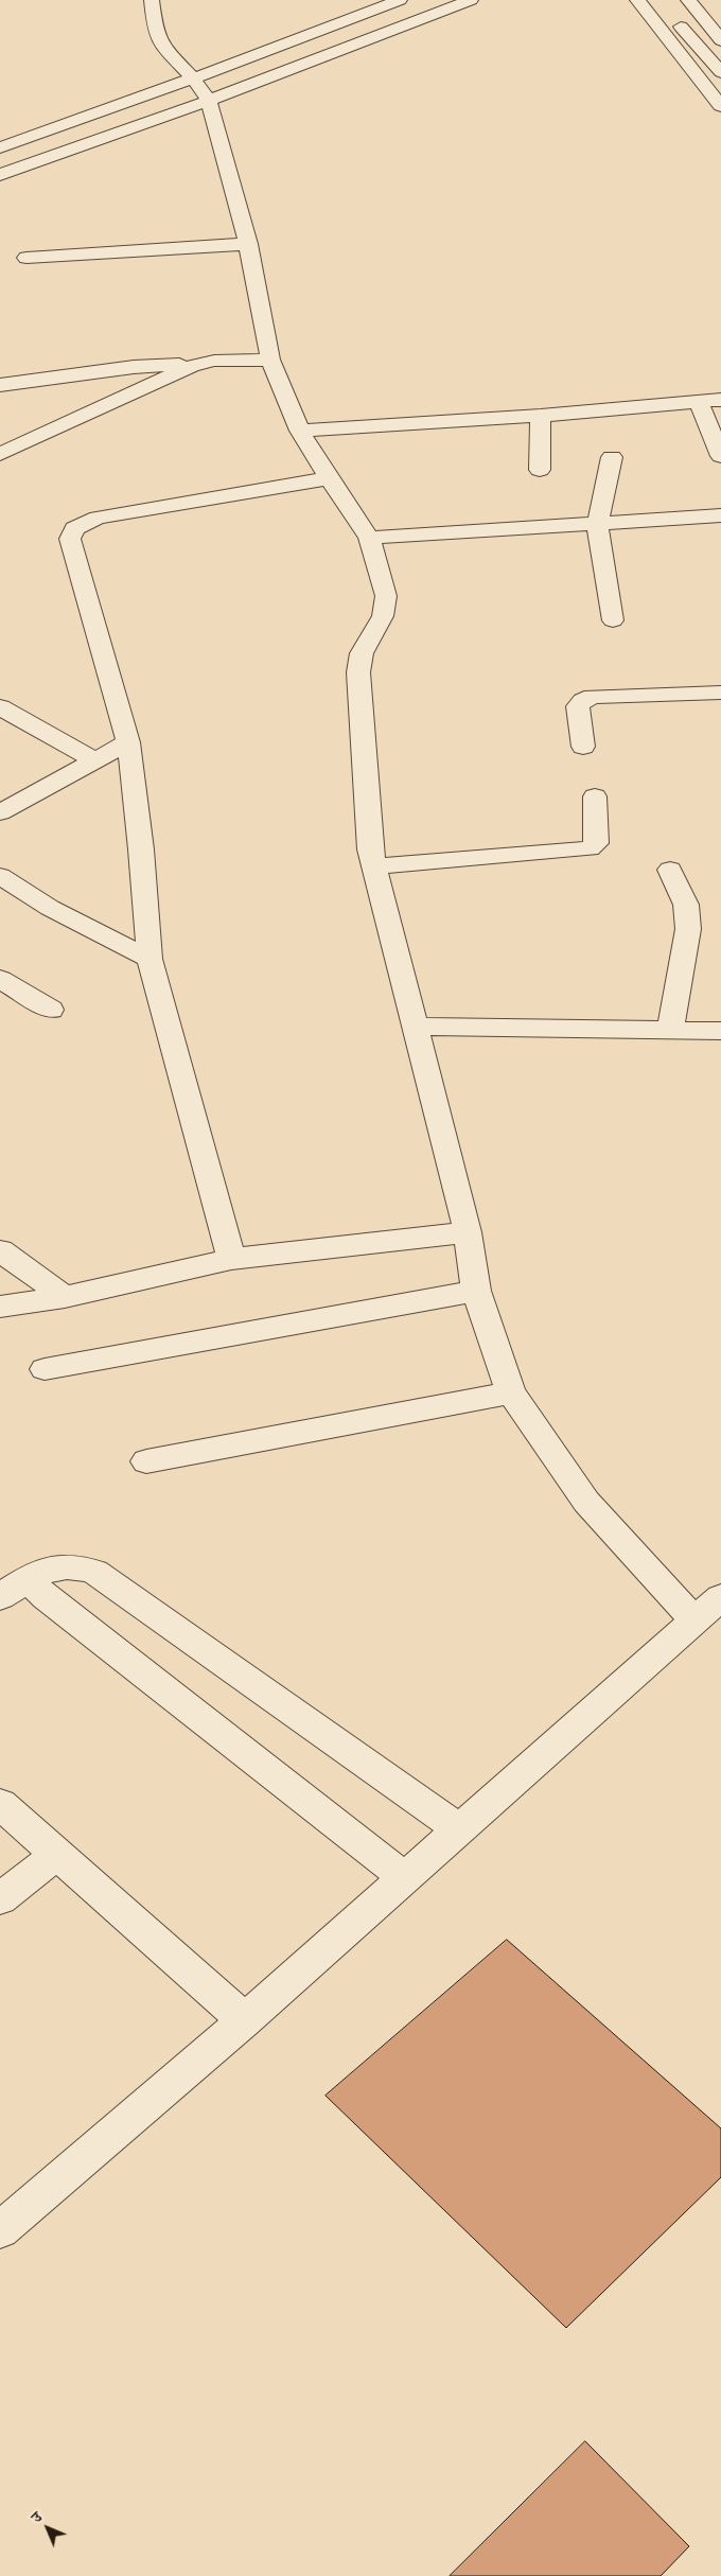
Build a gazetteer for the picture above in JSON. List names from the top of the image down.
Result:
{
  "north": "top left"
}
